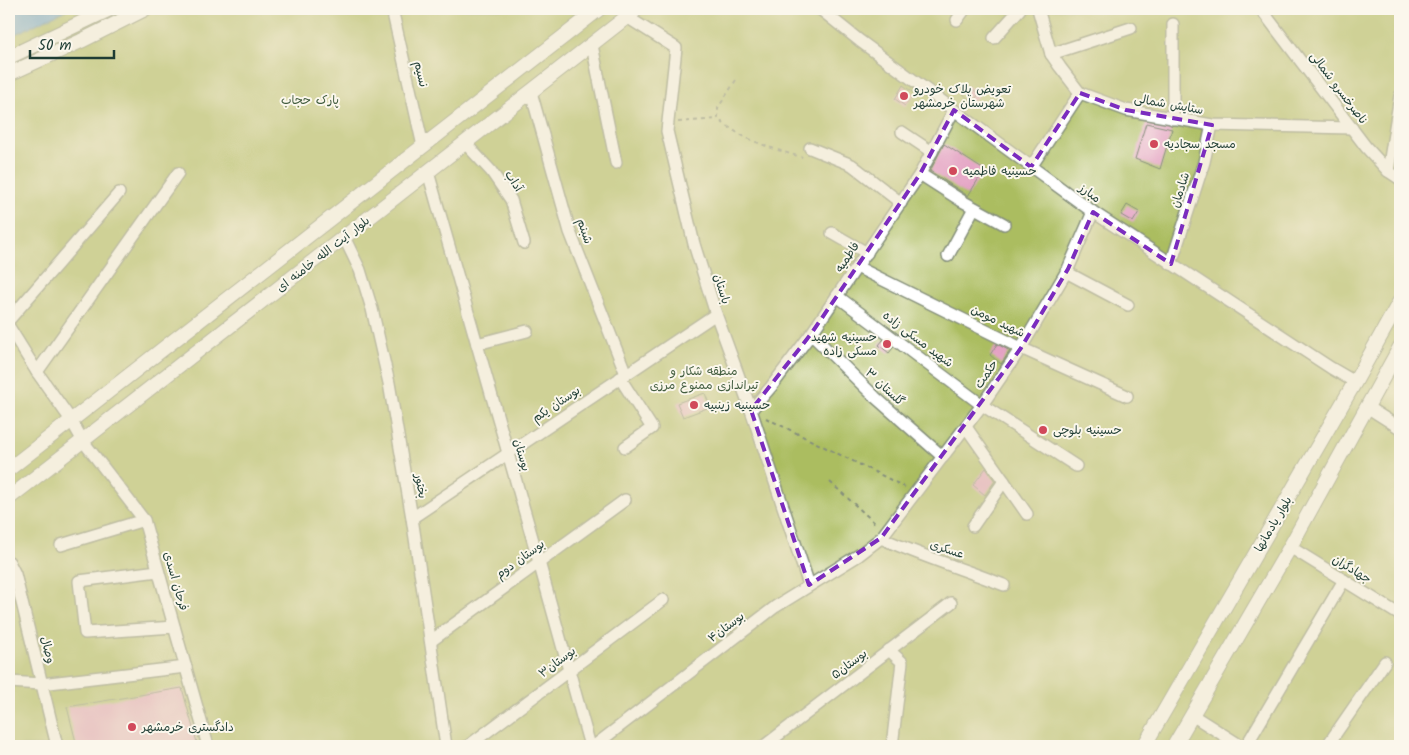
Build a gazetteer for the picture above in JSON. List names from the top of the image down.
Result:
{
  "streets": {
    "main road": ["بلوار آیت الله خامنه ای", "بلوار یادمانها"],
    "street": [
      "نسیم",
      "ناصرخسرو شمالی",
      "ستایش شمالی",
      "آداب",
      "شادمان",
      "مبارز",
      "شبنم",
      "فاطمیه",
      "باستان",
      "شهید مومن",
      "شهید مسکی زاده",
      "حکمت",
      "گلستان ۳",
      "بوستان یکم",
      "بوستان",
      "بختور",
      "عسکری",
      "بوستان دوم",
      "جهادگران",
      "فرحان اسدی",
      "بوستان۴",
      "وصال",
      "بوستان۳",
      "بوستان۵"
    ]
  },
  "crossings": [
    ["نسیم", "بلوار آیت الله خامنه ای"],
    ["ناصرخسرو شمالی", "ستایش شمالی"],
    ["ستایش شمالی", "شادمان"],
    ["آداب", "بلوار آیت الله خامنه ای"],
    ["شادمان", "مبارز"],
    ["مبارز", "فاطمیه"],
    ["مبارز", "حکمت"],
    ["مبارز", "بلوار یادمانها"],
    ["شبنم", "بلوار آیت الله خامنه ای"],
    ["شبنم", "بوستان یکم"],
    ["بلوار آیت الله خامنه ای", "باستان"],
    ["بلوار آیت الله خامنه ای", "بوستان"],
    ["بلوار آیت الله خامنه ای", "بختور"],
    ["بلوار آیت الله خامنه ای", "فرحان اسدی"],
    ["فاطمیه", "باستان"],
    ["فاطمیه", "شهید مومن"],
    ["فاطمیه", "شهید مسکی زاده"],
    ["فاطمیه", "گلستان ۳"],
    ["باستان", "بوستان یکم"],
    ["باستان", "بوستان۴"],
    ["شهید مومن", "حکمت"],
    ["شهید مسکی زاده", "حکمت"],
    ["حکمت", "گلستان ۳"],
    ["حکمت", "عسکری"],
    ["حکمت", "بوستان۴"],
    ["بوستان یکم", "بوستان"],
    ["بوستان یکم", "بختور"],
    ["بوستان", "بوستان دوم"],
    ["بوستان", "بوستان۴"],
    ["بوستان", "بوستان۳"],
    ["بختور", "بوستان دوم"],
    ["بلوار یادمانها", "جهادگران"],
    ["عسکری", "بوستان۴"]
  ],
  "parks": ["پارک حجاب", "منطقه شکار و تیراندازی ممنوع مرزی"],
  "places": [
    "تعویض پلاک خودرو شهرستان خرمشهر",
    "مسجد سجادیه",
    "حسینیه فاطمیه",
    "حسینیه شهید مسکی زاده",
    "حسینیه زینبیه",
    "حسینیه بلوچی",
    "دادگستری خرمشهر"
  ],
  "scale_bar": "50 m"
}
